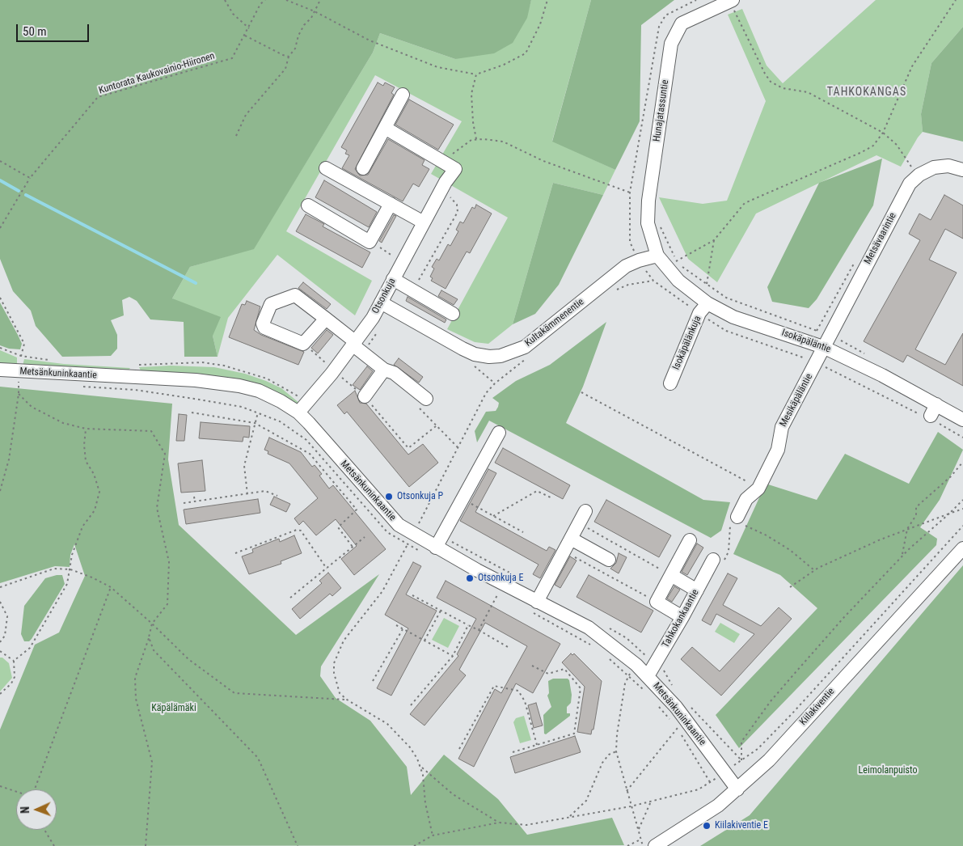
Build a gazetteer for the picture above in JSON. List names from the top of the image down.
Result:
{
  "streets": {
    "street": [
      "Hunajatassuntie",
      "Metsävaarintie",
      "Otsonkuja",
      "Kultakämmenentie",
      "Isokäpäläntie",
      "Isokäpälänkuja",
      "Metsänkuninkaantie",
      "Mesikäpäläntie",
      "Tahkokankaantie",
      "Kiilakiventie"
    ],
    "path": ["Kuntorata Kaukovainio-Hiironen"]
  },
  "crossings": [
    ["Hunajatassuntie", "Kultakämmenentie"],
    ["Hunajatassuntie", "Isokäpäläntie"],
    ["Metsävaarintie", "Isokäpäläntie"],
    ["Metsävaarintie", "Mesikäpäläntie"],
    ["Otsonkuja", "Kultakämmenentie"],
    ["Otsonkuja", "Metsänkuninkaantie"],
    ["Kultakämmenentie", "Isokäpäläntie"],
    ["Isokäpäläntie", "Isokäpälänkuja"],
    ["Isokäpäläntie", "Mesikäpäläntie"],
    ["Metsänkuninkaantie", "Tahkokankaantie"],
    ["Metsänkuninkaantie", "Kiilakiventie"]
  ],
  "districts": ["TAHKOKANGAS"],
  "parks": ["Käpälämäki", "Leimolanpuisto"],
  "places": ["Otsonkuja P", "Otsonkuja E", "Kiilakiventie E"],
  "scale_bar": "50 m",
  "north": "left"
}
